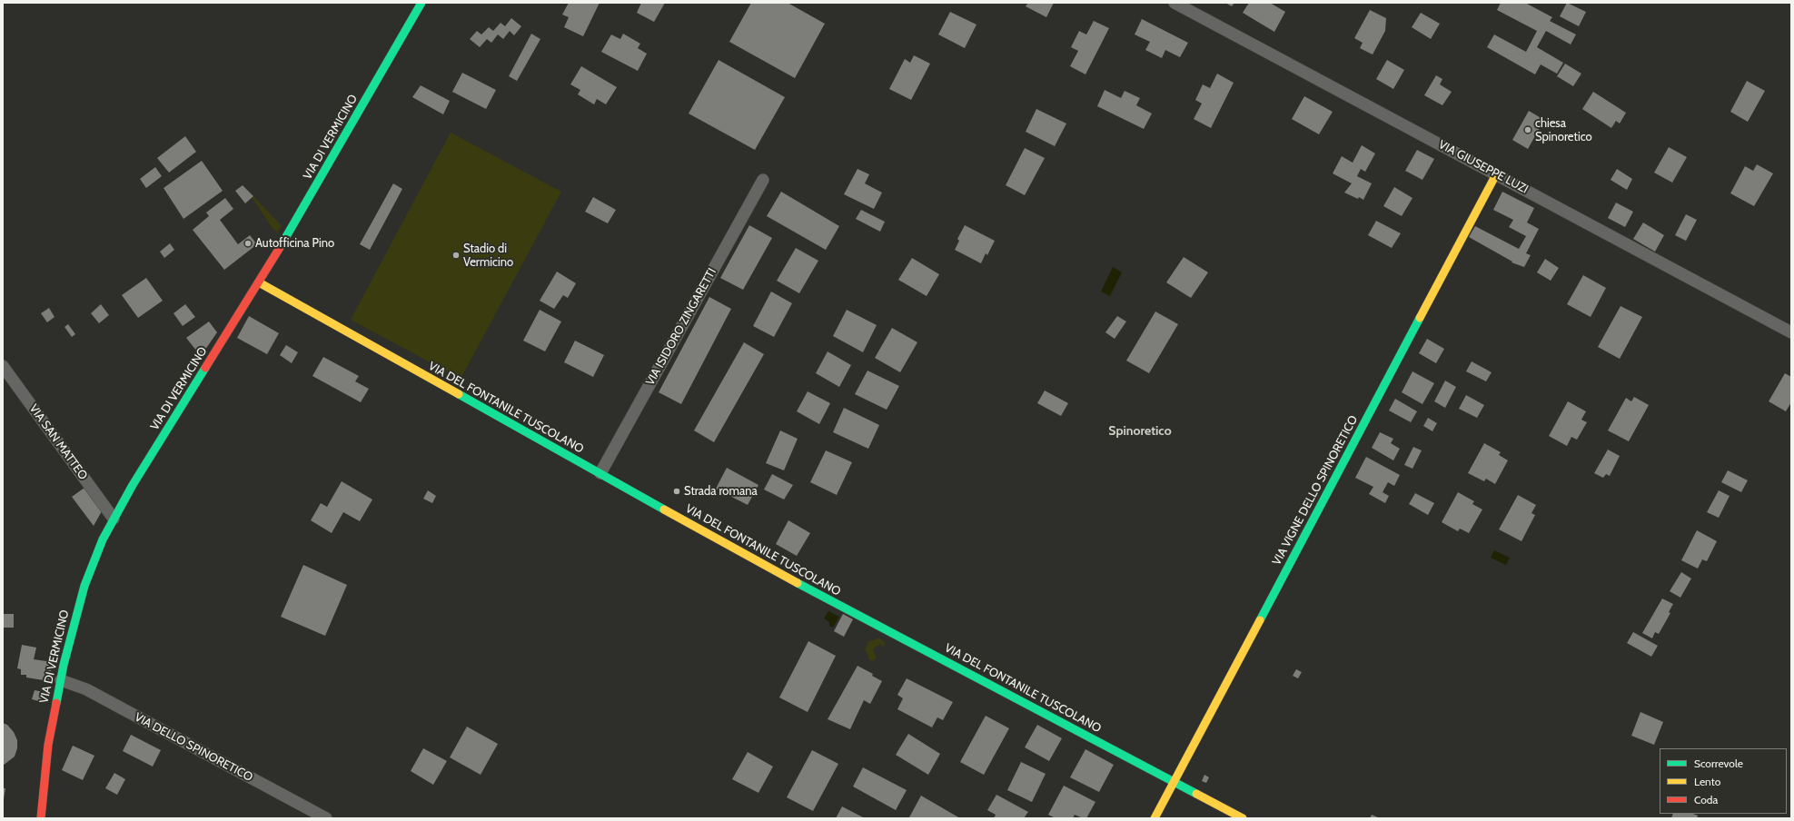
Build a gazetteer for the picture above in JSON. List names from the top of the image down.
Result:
{
  "streets": {
    "street": [
      "VIA DI VERMICINO",
      "VIA GIUSEPPE LUZI",
      "VIA ISIDORO ZINGARETTI",
      "VIA DEL FONTANILE TUSCOLANO",
      "VIA SAN MATTEO",
      "VIA VIGNE DELLO SPINORETICO",
      "VIA DELLO SPINORETICO"
    ]
  },
  "crossings": [
    ["VIA DI VERMICINO", "VIA DEL FONTANILE TUSCOLANO"],
    ["VIA DI VERMICINO", "VIA SAN MATTEO"],
    ["VIA DI VERMICINO", "VIA DELLO SPINORETICO"],
    ["VIA GIUSEPPE LUZI", "VIA VIGNE DELLO SPINORETICO"],
    ["VIA ISIDORO ZINGARETTI", "VIA DEL FONTANILE TUSCOLANO"],
    ["VIA DEL FONTANILE TUSCOLANO", "VIA VIGNE DELLO SPINORETICO"]
  ],
  "districts": ["Spinoretico"],
  "places": [
    "chiesa Spinoretico",
    "Autofficina Pino",
    "Stadio di Vermicino",
    "Strada romana"
  ],
  "legend": ["Scorrevole", "Lento", "Coda"]
}
